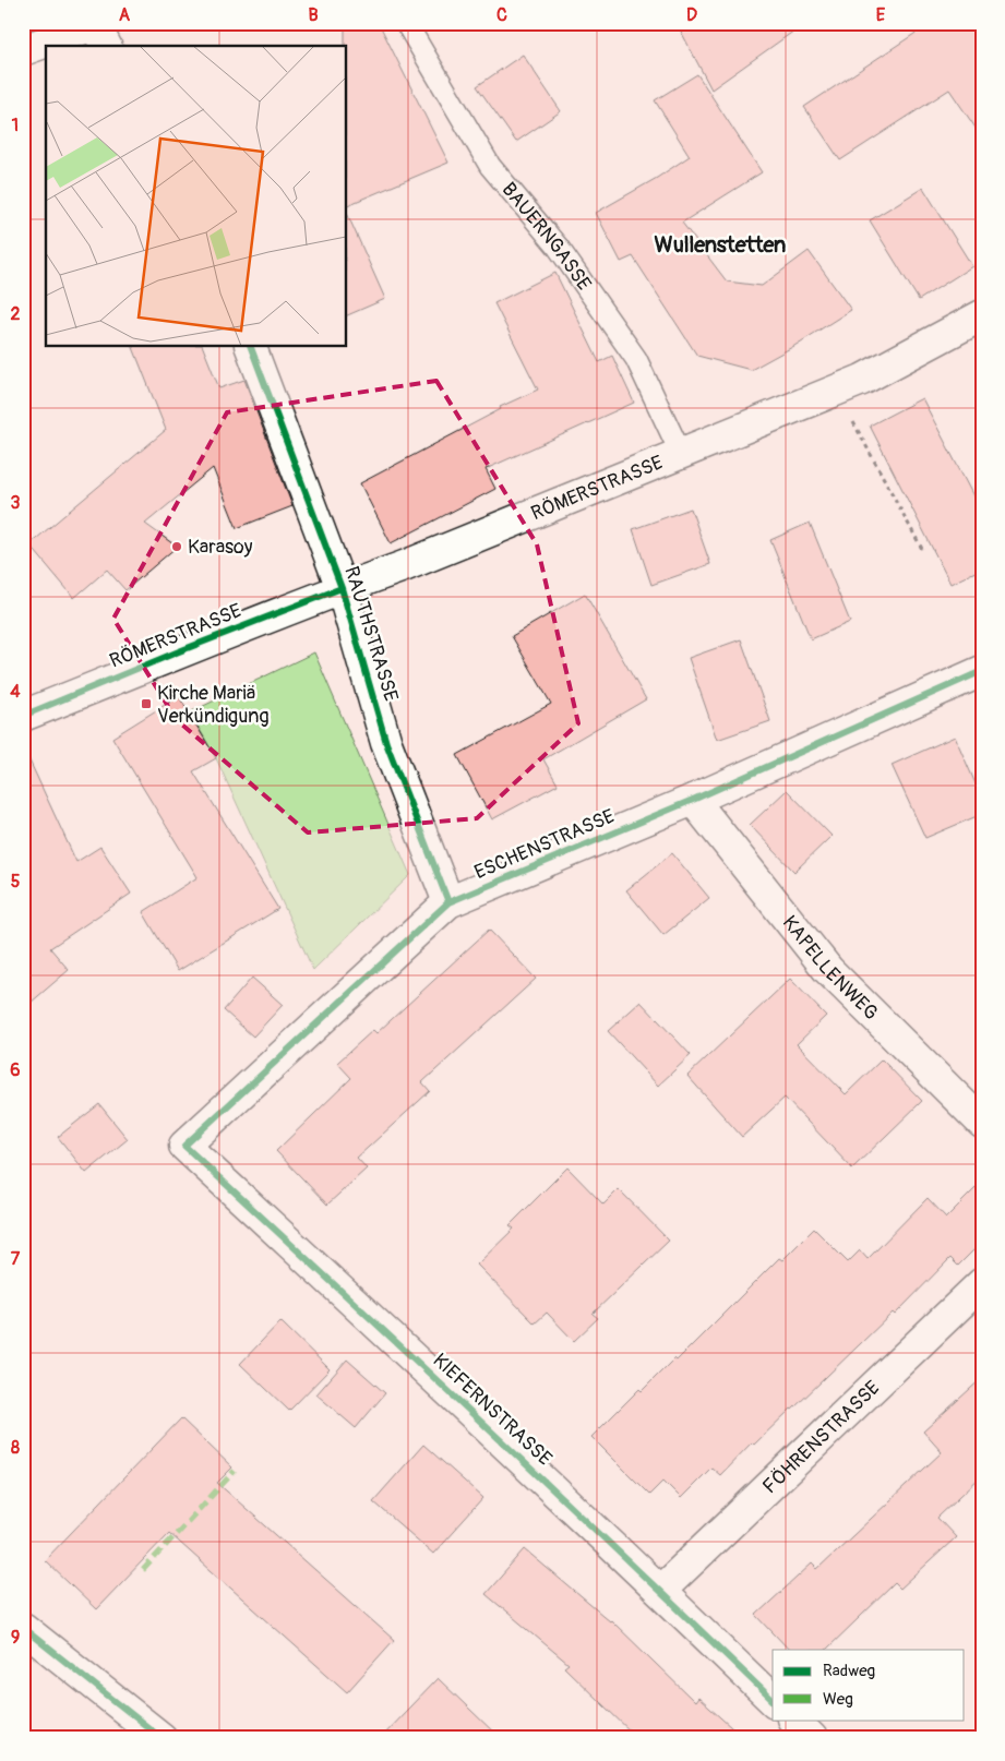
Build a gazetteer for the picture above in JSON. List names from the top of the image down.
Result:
{
  "streets": {
    "street": [
      "RÖMERSTRASSE",
      "RAUTHSTRASSE",
      "ESCHENSTRASSE",
      "KAPELLENWEG",
      "KIEFERNSTRASSE",
      "FÖHRENSTRASSE"
    ],
    "lane": ["BAUERNGASSE"]
  },
  "crossings": [
    ["BAUERNGASSE", "RÖMERSTRASSE"],
    ["RÖMERSTRASSE", "RAUTHSTRASSE"],
    ["RAUTHSTRASSE", "ESCHENSTRASSE"],
    ["ESCHENSTRASSE", "KAPELLENWEG"],
    ["ESCHENSTRASSE", "KIEFERNSTRASSE"],
    ["KIEFERNSTRASSE", "FÖHRENSTRASSE"]
  ],
  "districts": ["Wullenstetten"],
  "places": {
    "other": ["Karasoy"],
    "transit": ["Kirche Mariä Verkündigung"]
  },
  "legend": ["Radweg", "Weg"],
  "grid": {
    "columns": [
      "A",
      "B",
      "C",
      "D",
      "E"
    ],
    "rows": [
      "1",
      "2",
      "3",
      "4",
      "5",
      "6",
      "7",
      "8",
      "9"
    ]
  }
}
